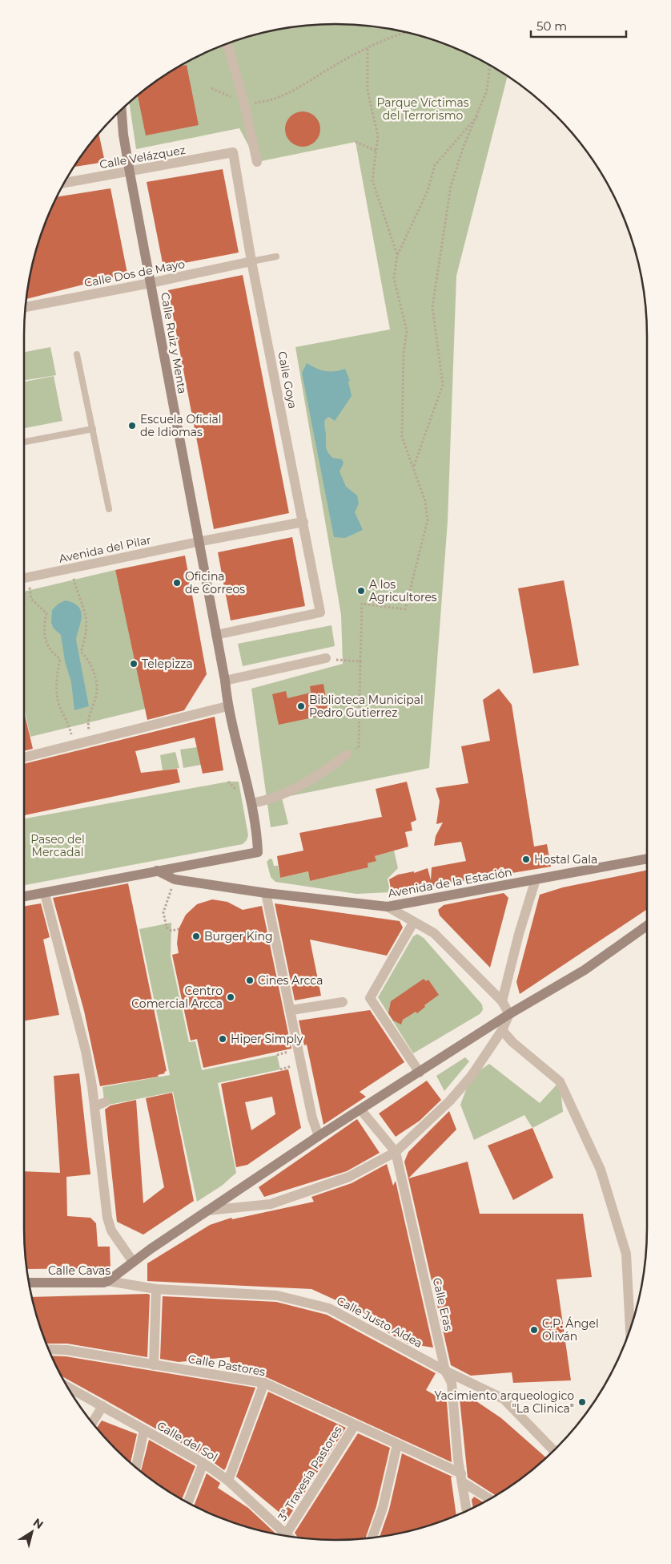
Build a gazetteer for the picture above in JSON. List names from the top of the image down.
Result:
{
  "streets": {
    "street": [
      "Calle Velázquez",
      "Calle Dos de Mayo",
      "Calle Ruiz y Menta",
      "Calle Goya",
      "Avenida del Pilar",
      "Avenida de la Estación",
      "Calle Cavas",
      "Calle Eras",
      "Calle Justo Aldea",
      "Calle Pastores",
      "Calle del Sol",
      "3ª Travesía Pastores"
    ]
  },
  "crossings": [
    ["Calle Velázquez", "Calle Ruiz y Menta"],
    ["Calle Velázquez", "Calle Goya"],
    ["Calle Dos de Mayo", "Calle Ruiz y Menta"],
    ["Calle Dos de Mayo", "Calle Goya"],
    ["Calle Ruiz y Menta", "Calle Goya"],
    ["Calle Ruiz y Menta", "Avenida del Pilar"],
    ["Calle Ruiz y Menta", "Avenida de la Estación"],
    ["Calle Goya", "Avenida del Pilar"],
    ["Calle Cavas", "Calle Justo Aldea"],
    ["Calle Eras", "Calle Justo Aldea"],
    ["Calle Eras", "Calle Pastores"],
    ["Calle Pastores", "3ª Travesía Pastores"]
  ],
  "parks": ["Parque Víctimas del Terrorismo", "Paseo del Mercadal"],
  "places": [
    "Escuela Oficial de Idiomas",
    "Oficina de Correos",
    "A los Agricultores",
    "Telepizza",
    "Biblioteca Municipal Pedro Gutierrez",
    "Hostal Gala",
    "Burger King",
    "Cines Arcca",
    "Centro Comercial Arcca",
    "Hiper Simply",
    "C.P. Ángel Oliván",
    "Yacimiento arqueologico \"La Clinica\""
  ],
  "scale_bar": "50 m",
  "north": "top right"
}
